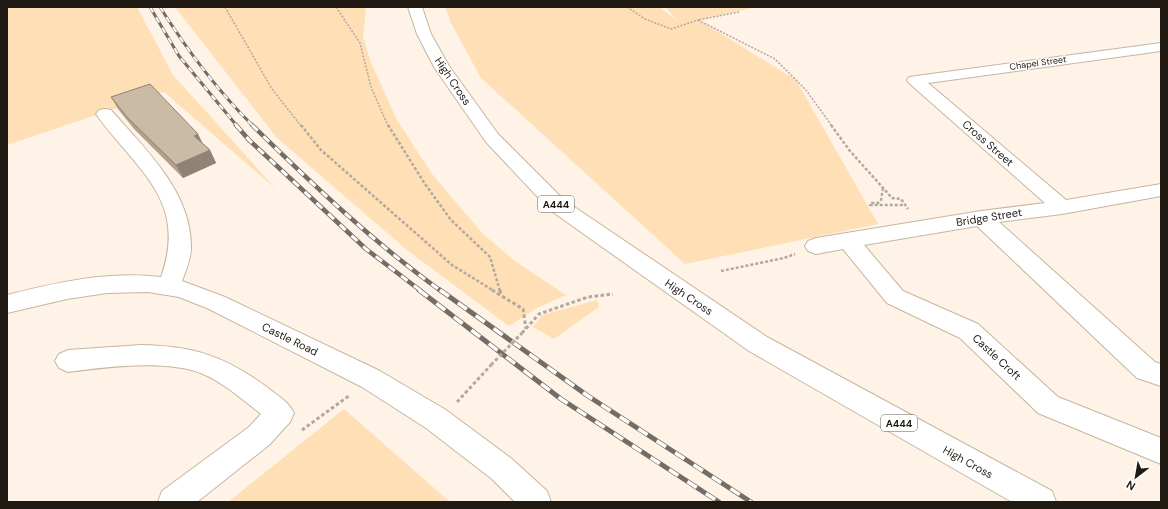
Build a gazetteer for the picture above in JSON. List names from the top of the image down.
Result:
{
  "streets": {
    "main road": [
      "Chapel Street",
      "High Cross",
      "Cross Street",
      "A444",
      "Bridge Street",
      "Castle Road",
      "Castle Croft"
    ]
  },
  "crossings": [
    ["Chapel Street", "Cross Street"],
    ["Cross Street", "Bridge Street"],
    ["Bridge Street", "Castle Croft"]
  ],
  "north": "bottom left"
}
